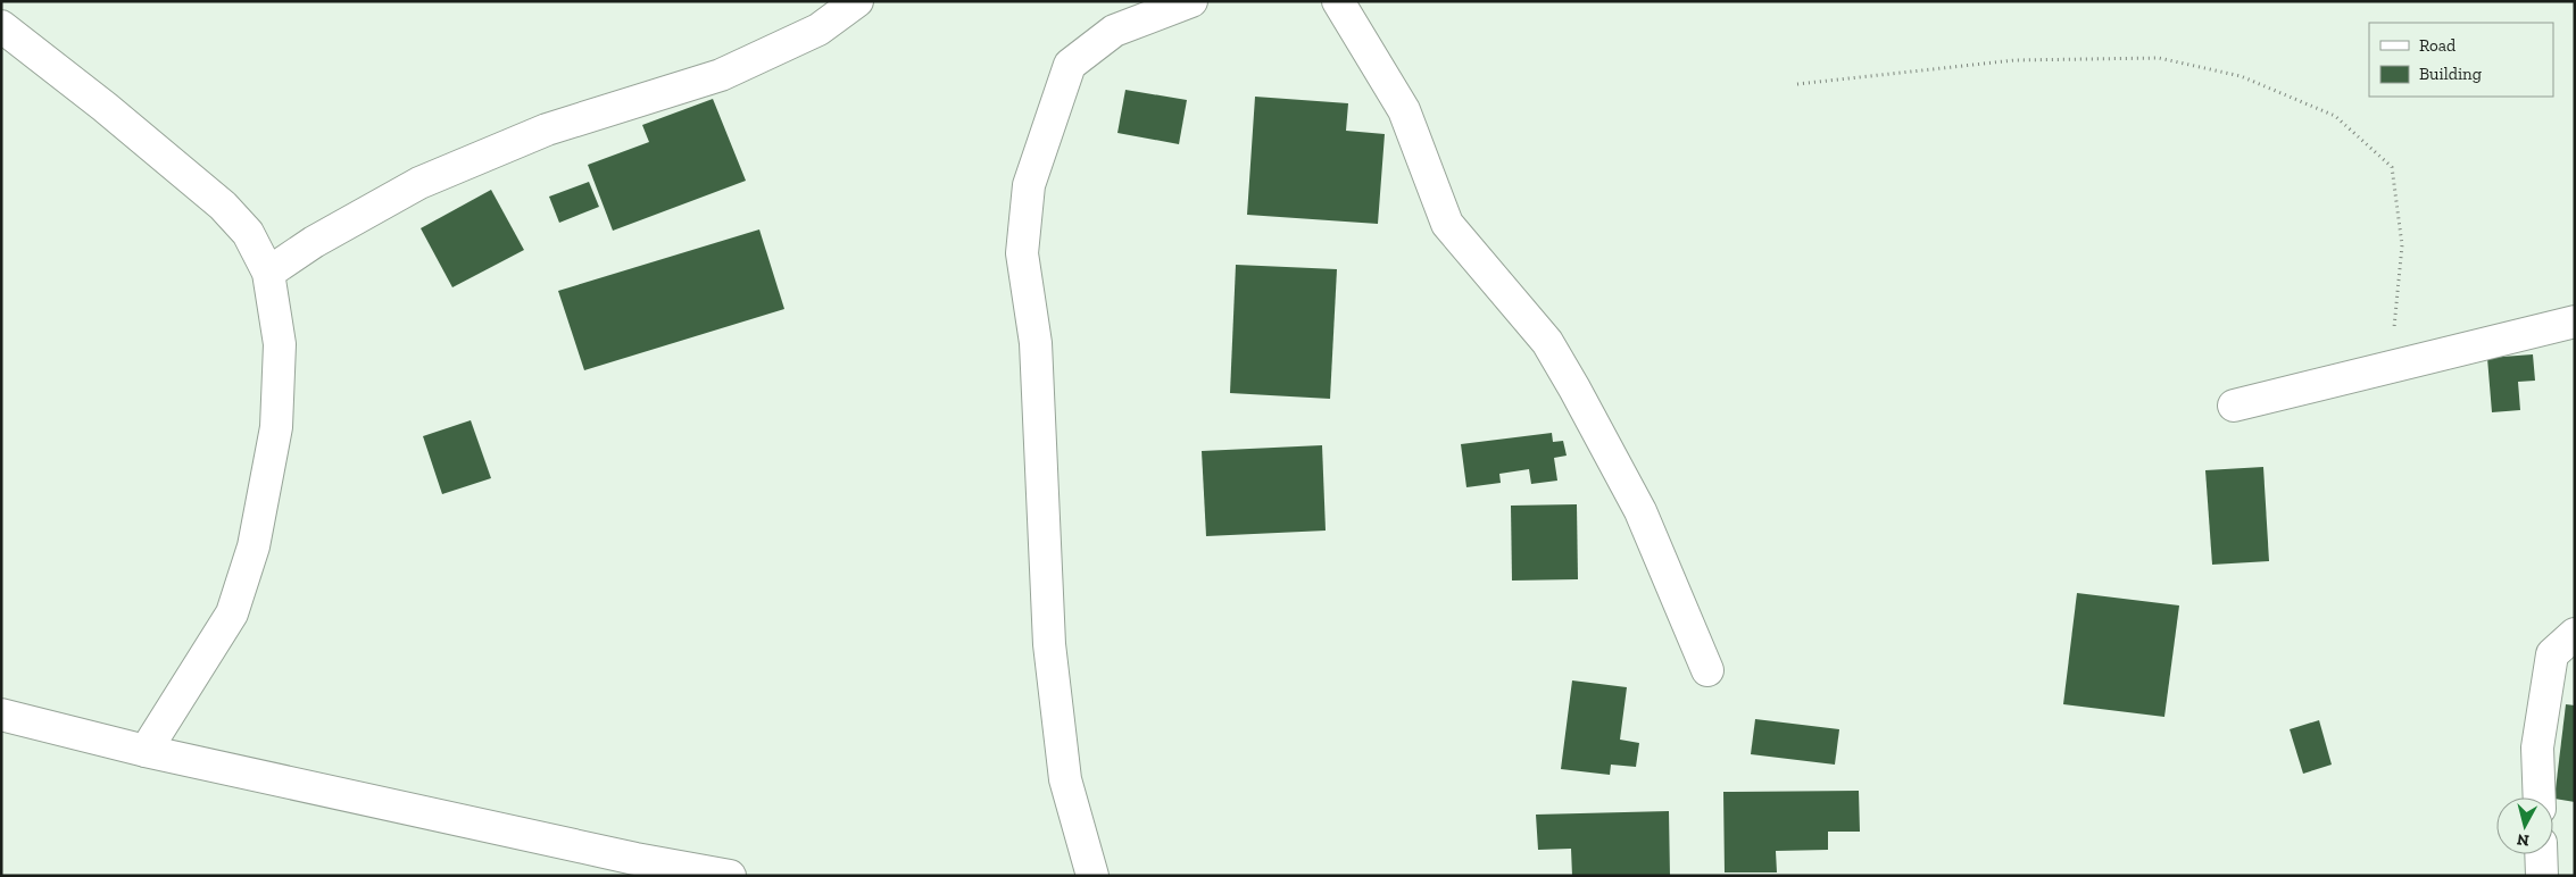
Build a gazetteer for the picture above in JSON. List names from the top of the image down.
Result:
{
  "legend": ["Road", "Building"],
  "north": "bottom"
}
